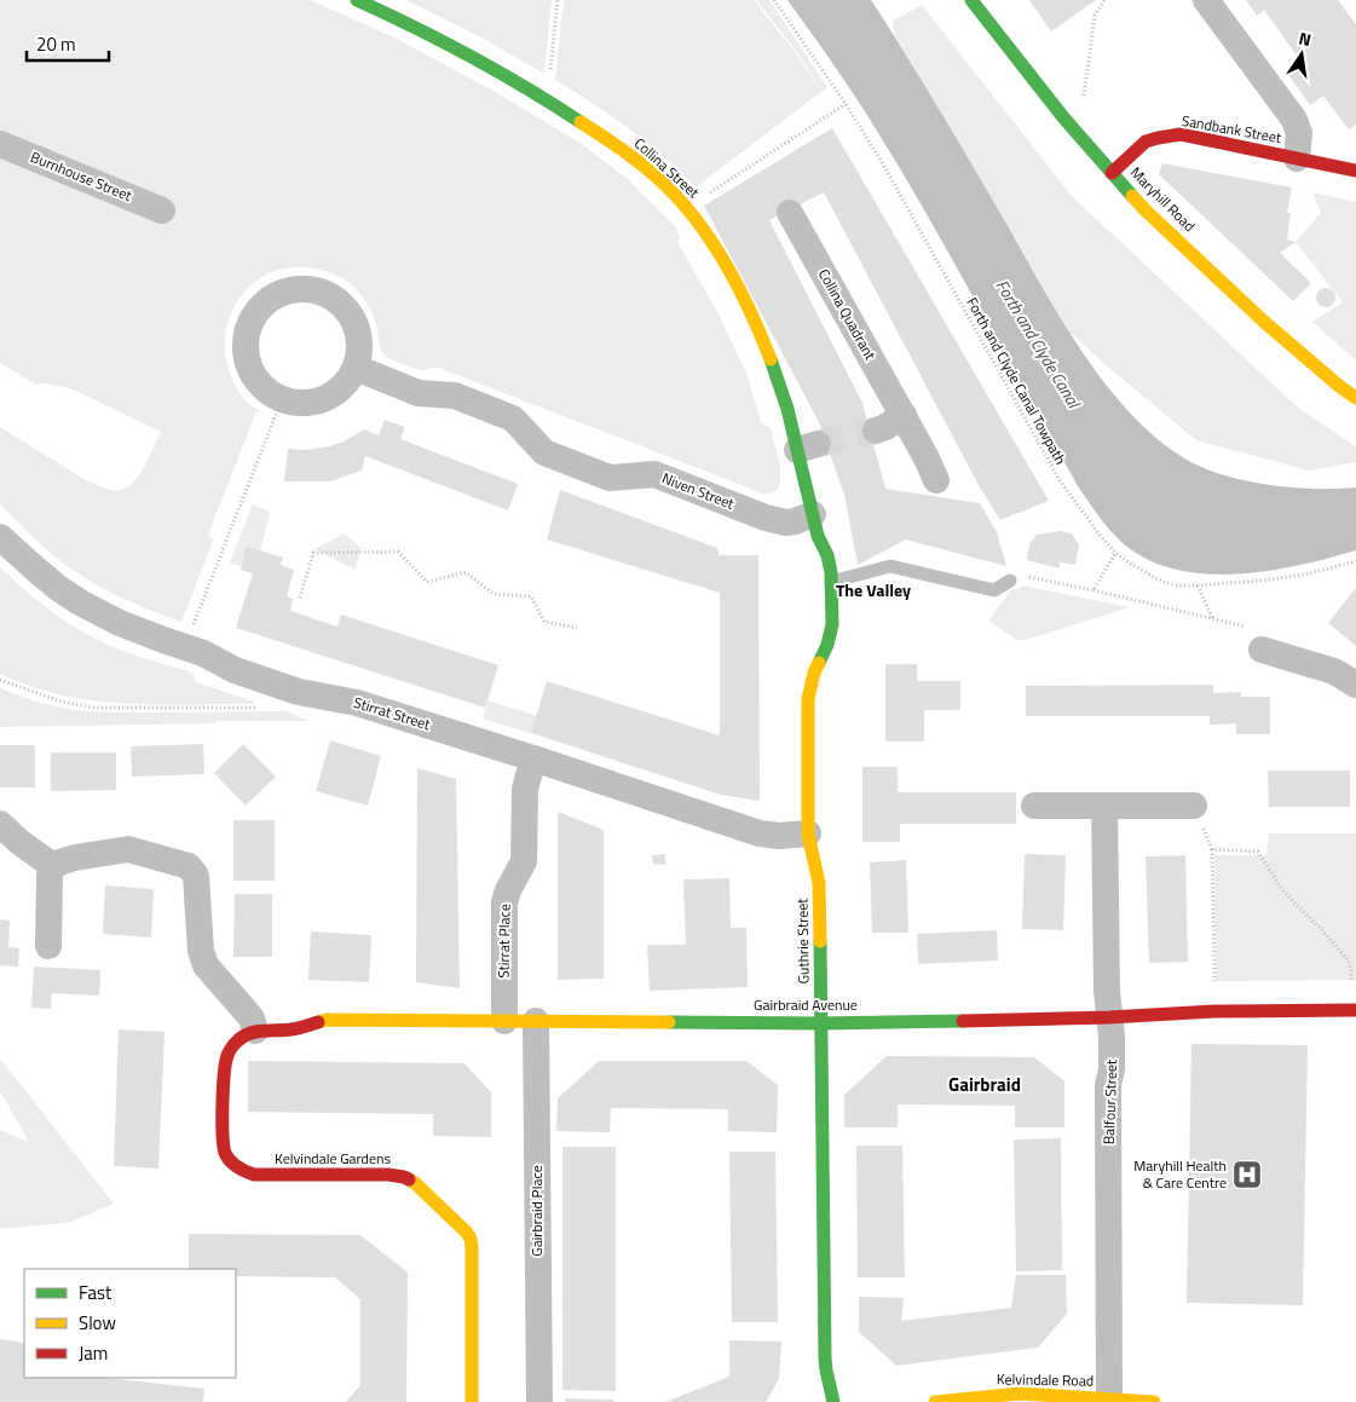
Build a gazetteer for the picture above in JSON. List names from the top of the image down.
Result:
{
  "streets": {
    "street": [
      "Sandbank Street",
      "Collina Street",
      "Burnhouse Street",
      "Maryhill Road",
      "Collina Quadrant",
      "Niven Street",
      "Stirrat Street",
      "Stirrat Place",
      "Guthrie Street",
      "Gairbraid Avenue",
      "Balfour Street",
      "Kelvindale Gardens",
      "Gairbraid Place",
      "Kelvindale Road"
    ],
    "path": ["Forth and Clyde Canal Towpath"]
  },
  "crossings": [
    ["Sandbank Street", "Maryhill Road"],
    ["Collina Street", "Niven Street"],
    ["Collina Street", "Guthrie Street"],
    ["Niven Street", "Guthrie Street"],
    ["Stirrat Street", "Stirrat Place"],
    ["Stirrat Street", "Guthrie Street"],
    ["Stirrat Place", "Gairbraid Avenue"],
    ["Guthrie Street", "Gairbraid Avenue"],
    ["Gairbraid Avenue", "Balfour Street"],
    ["Gairbraid Avenue", "Kelvindale Gardens"],
    ["Gairbraid Avenue", "Gairbraid Place"],
    ["Balfour Street", "Kelvindale Road"]
  ],
  "districts": ["The Valley", "Gairbraid"],
  "water": ["Forth and Clyde Canal"],
  "places": {
    "hospital": ["Maryhill Health & Care Centre"]
  },
  "legend": ["Fast", "Slow", "Jam"],
  "scale_bar": "20 m",
  "north": "top"
}
